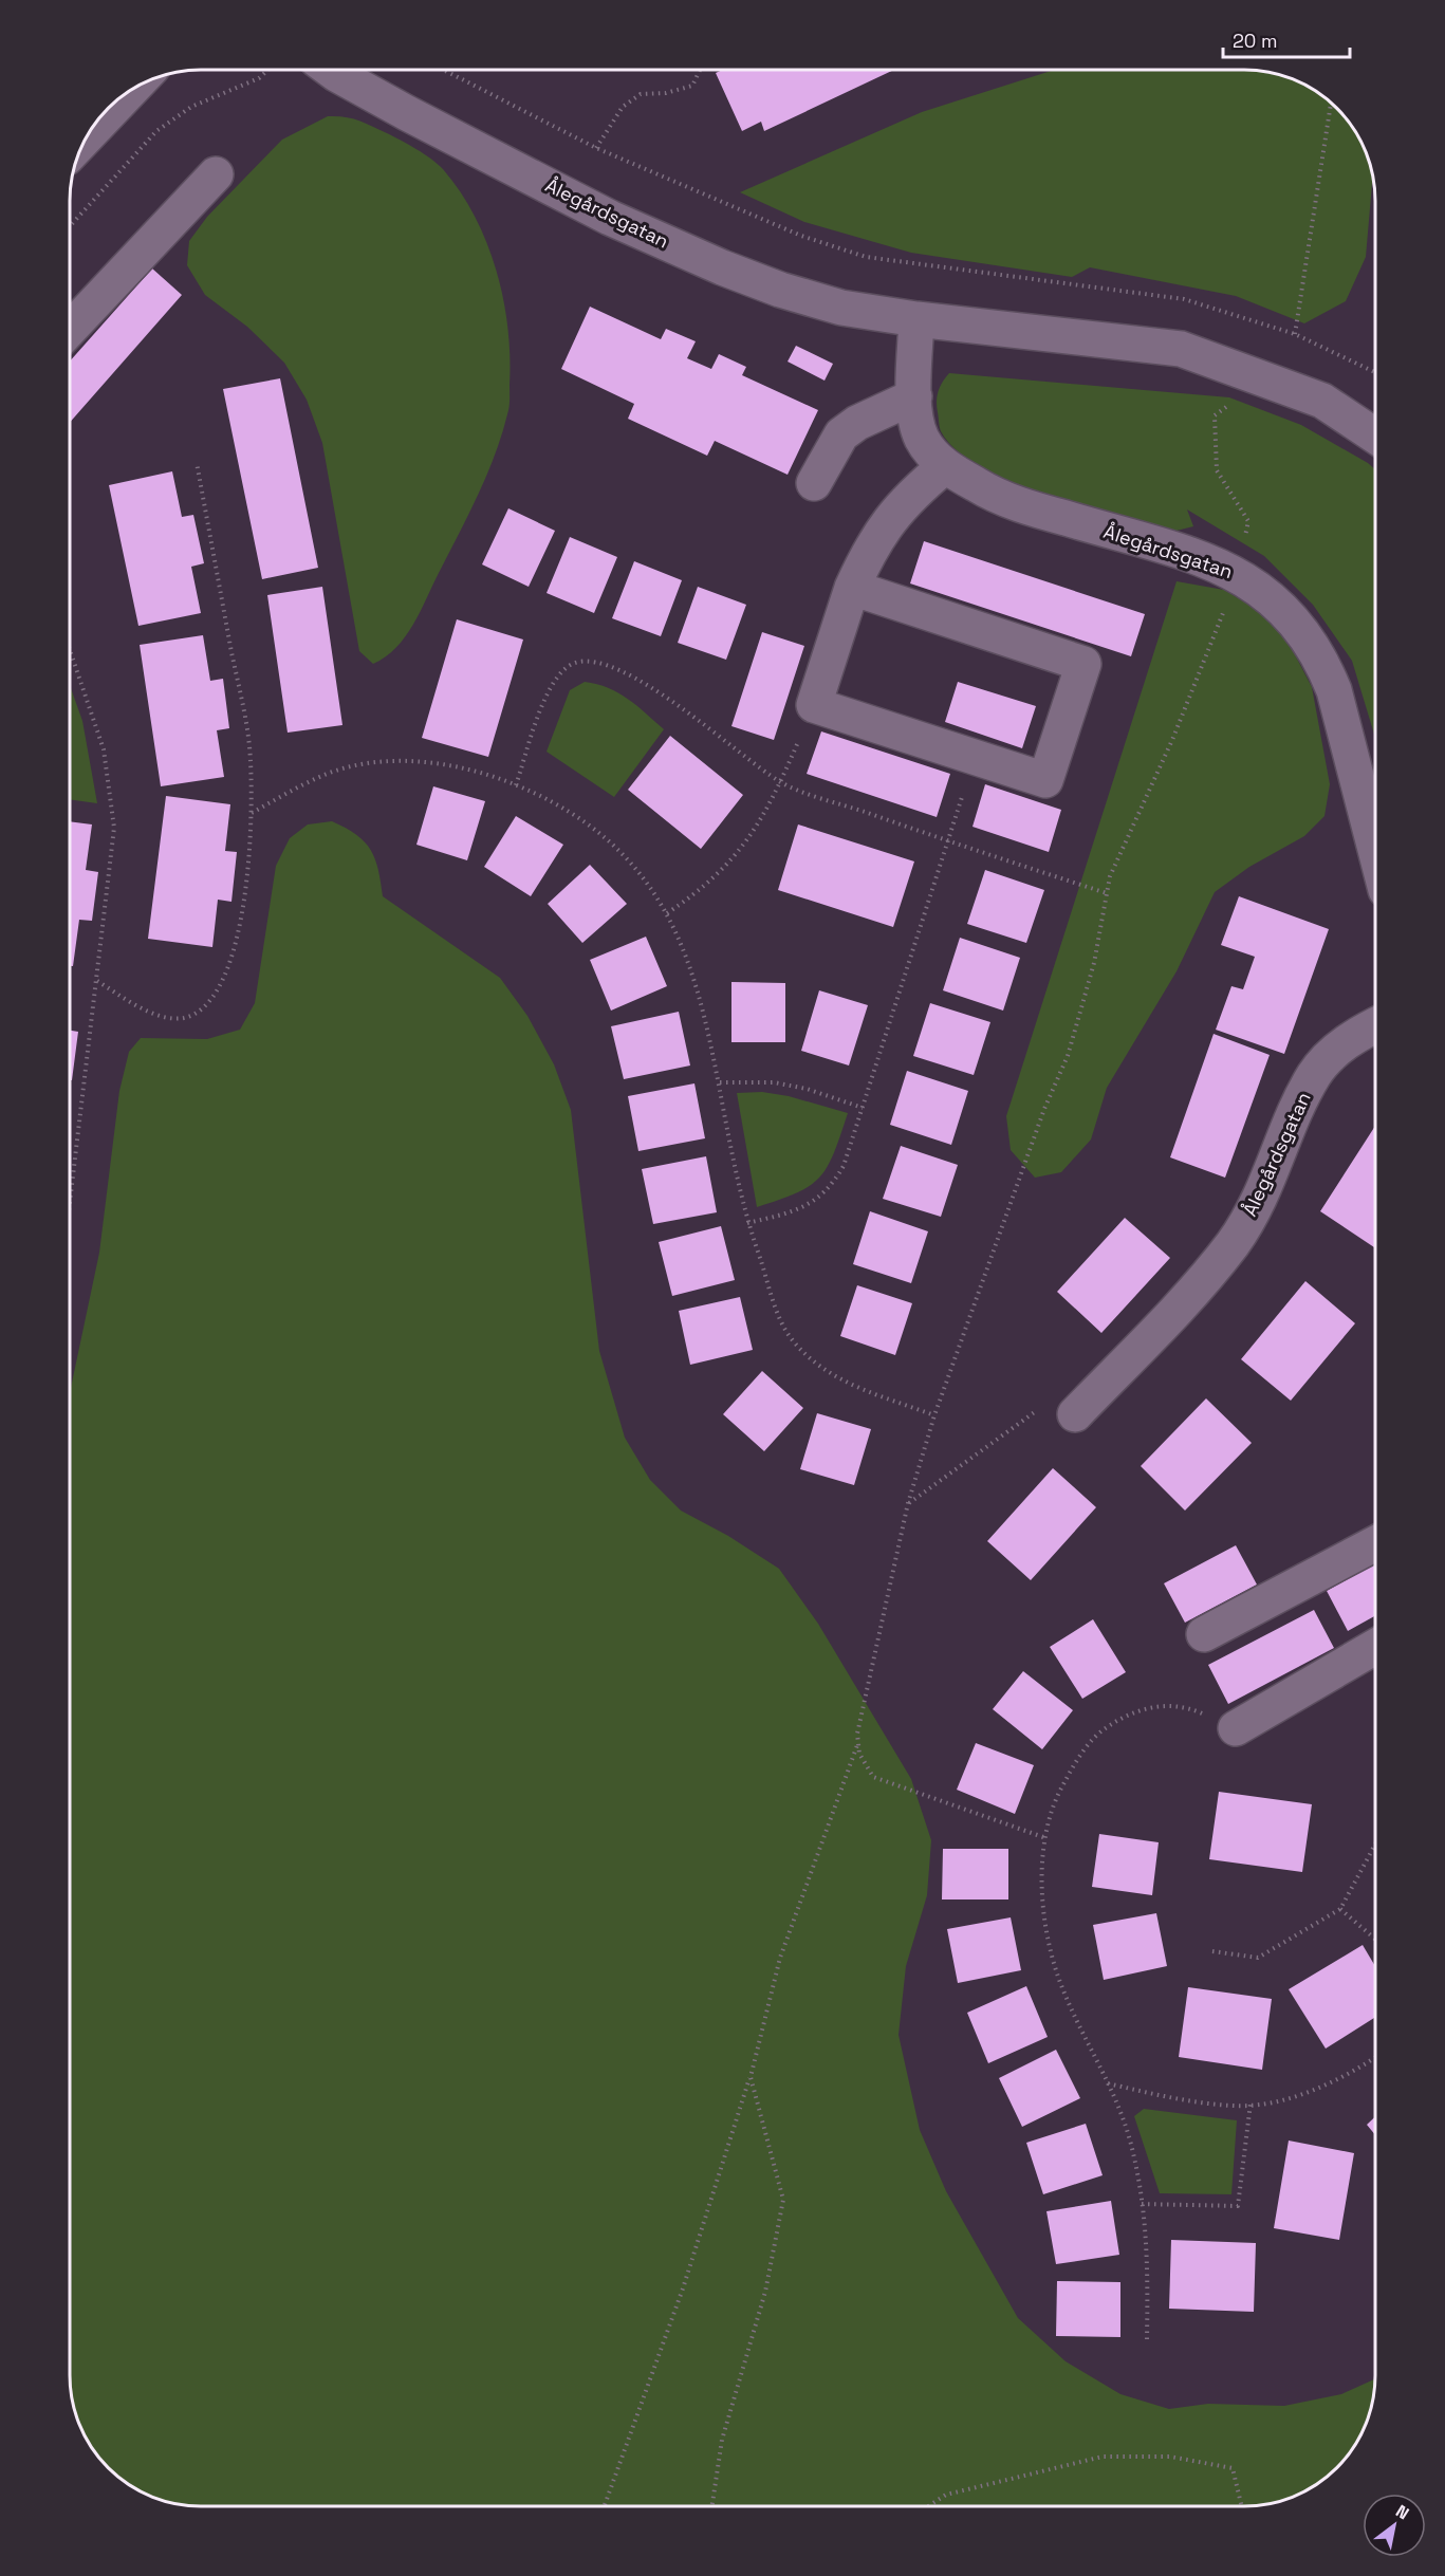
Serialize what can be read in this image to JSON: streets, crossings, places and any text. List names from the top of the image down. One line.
{"streets":{"street":["Ålegårdsgatan"]},"scale_bar":"20 m","north":"top right"}
